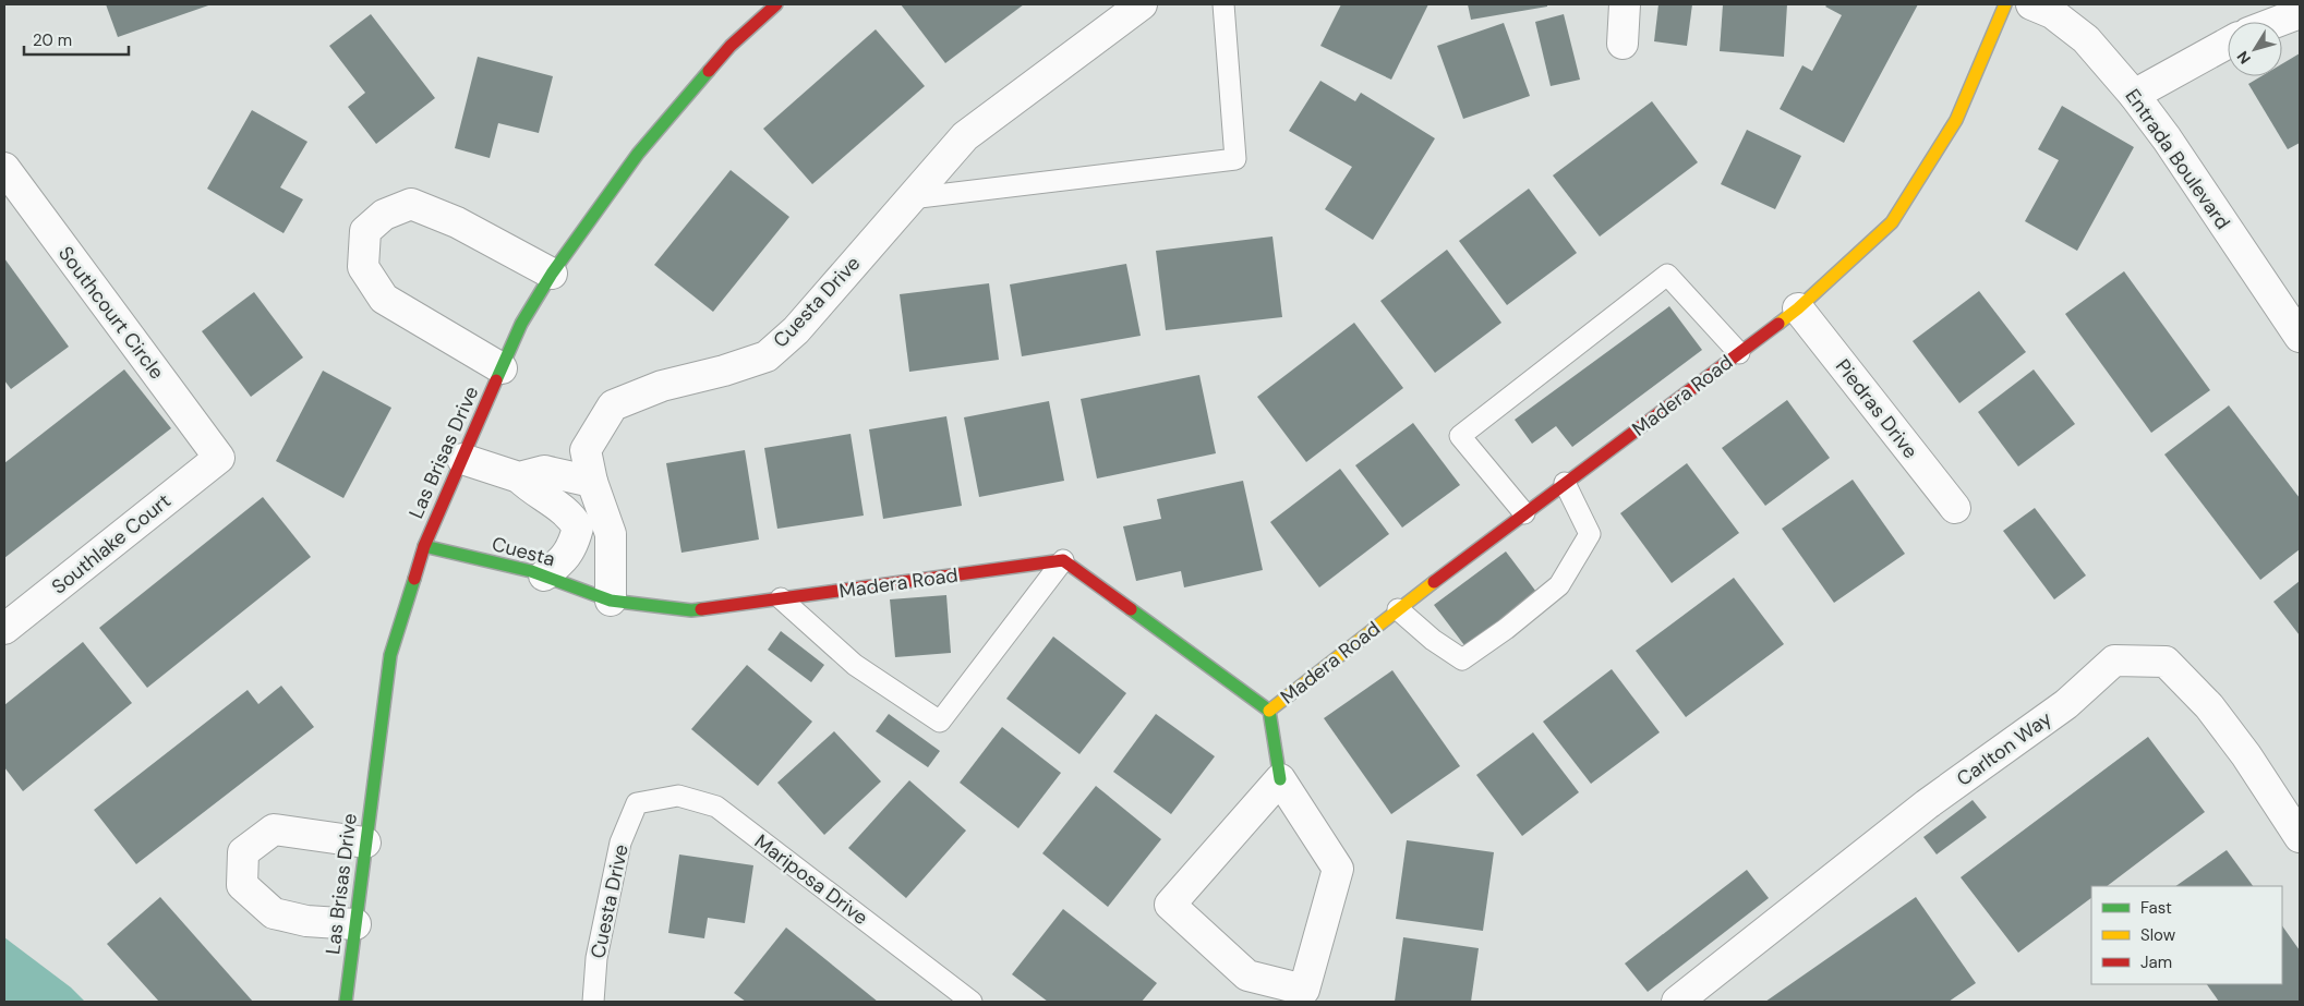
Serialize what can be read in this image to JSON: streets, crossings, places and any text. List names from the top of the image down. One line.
{"streets":{"street":["Entrada Boulevard","Cuesta Drive","Southcourt Circle","Madera Road","Piedras Drive","Las Brisas Drive","Southlake Court","Cuesta","Carlton Way"],"lane":["Mariposa Drive"]},"crossings":[["Cuesta Drive","Madera Road"],["Cuesta Drive","Cuesta"],["Cuesta Drive","Mariposa Drive"],["Southcourt Circle","Southlake Court"],["Madera Road","Piedras Drive"],["Madera Road","Cuesta"],["Las Brisas Drive","Cuesta"]],"legend":["Fast","Slow","Jam"],"scale_bar":"20 m","north":"bottom left"}
